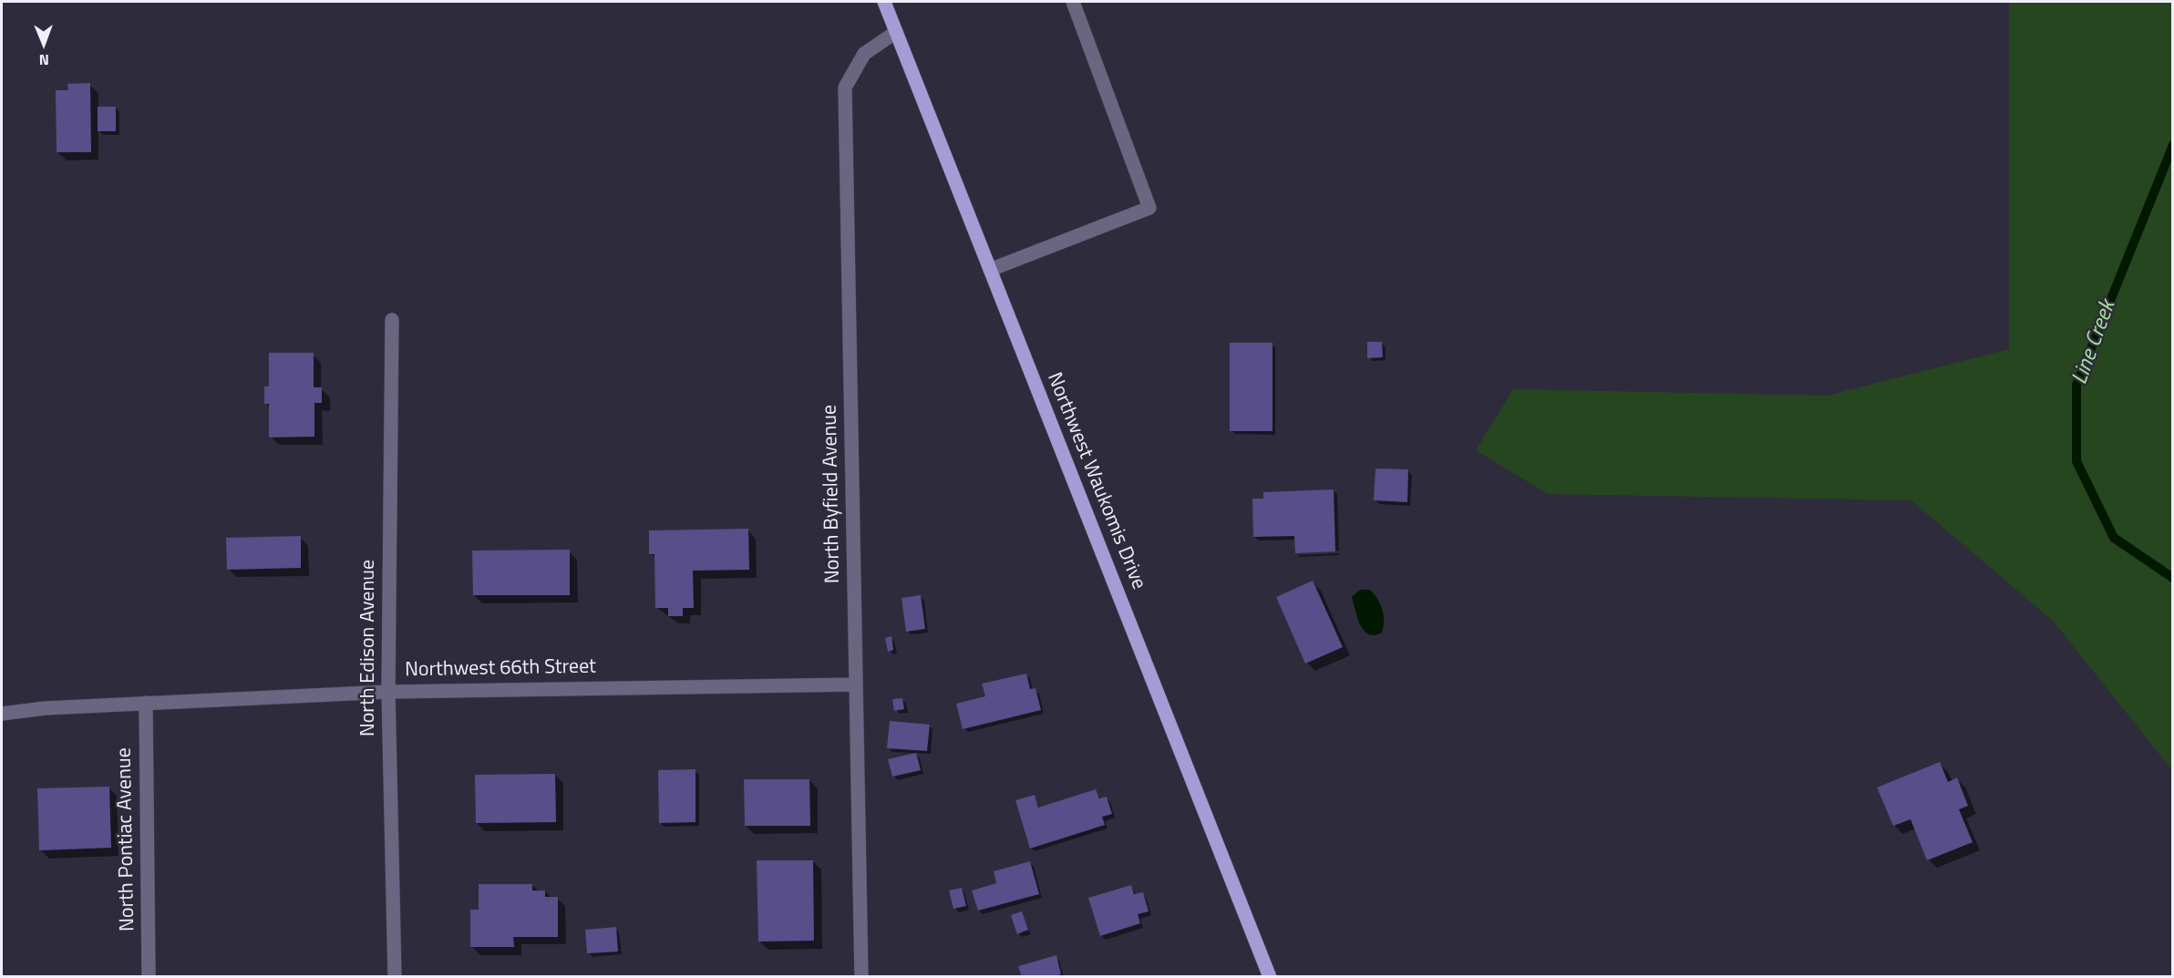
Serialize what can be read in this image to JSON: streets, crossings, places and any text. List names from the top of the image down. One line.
{"streets":{"main road":["Northwest Waukomis Drive"],"street":["North Byfield Avenue","North Edison Avenue","Northwest 66th Street","North Pontiac Avenue"]},"crossings":[["Northwest Waukomis Drive","North Byfield Avenue"],["North Byfield Avenue","Northwest 66th Street"],["North Edison Avenue","Northwest 66th Street"],["Northwest 66th Street","North Pontiac Avenue"]],"water":["Line Creek"],"north":"bottom"}
